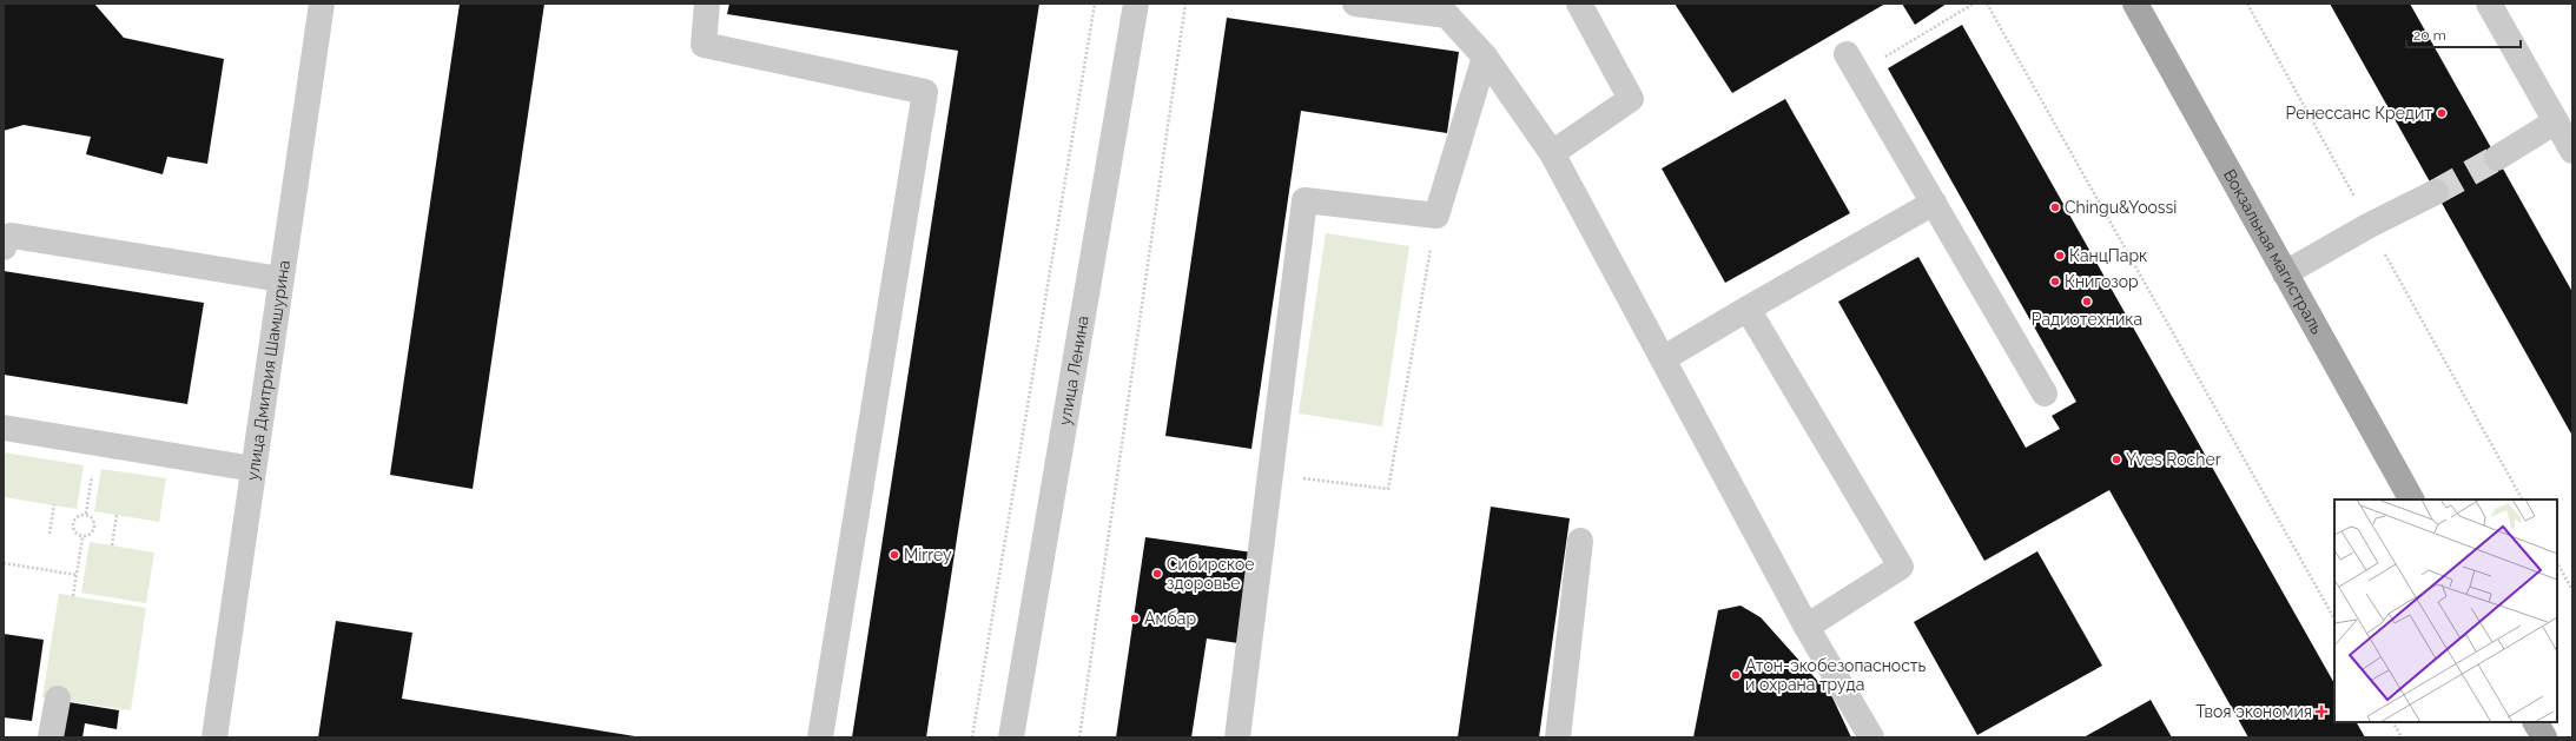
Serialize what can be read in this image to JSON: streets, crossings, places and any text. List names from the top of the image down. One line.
{"streets":{"main road":["Вокзальная магистраль"],"street":["улица Ленина","улица Дмитрия Шамшурина"]},"places":{"other":["Ренессанс Кредит","Chingu&Yoossi","КанцПарк","Книгозор","Радиотехника","Yves Rocher","Mirrey","Сибирское здоровье","Амбар","Атон-экобезопасность и охрана труда"],"health":["Твоя экономия"]},"scale_bar":"20 m"}
